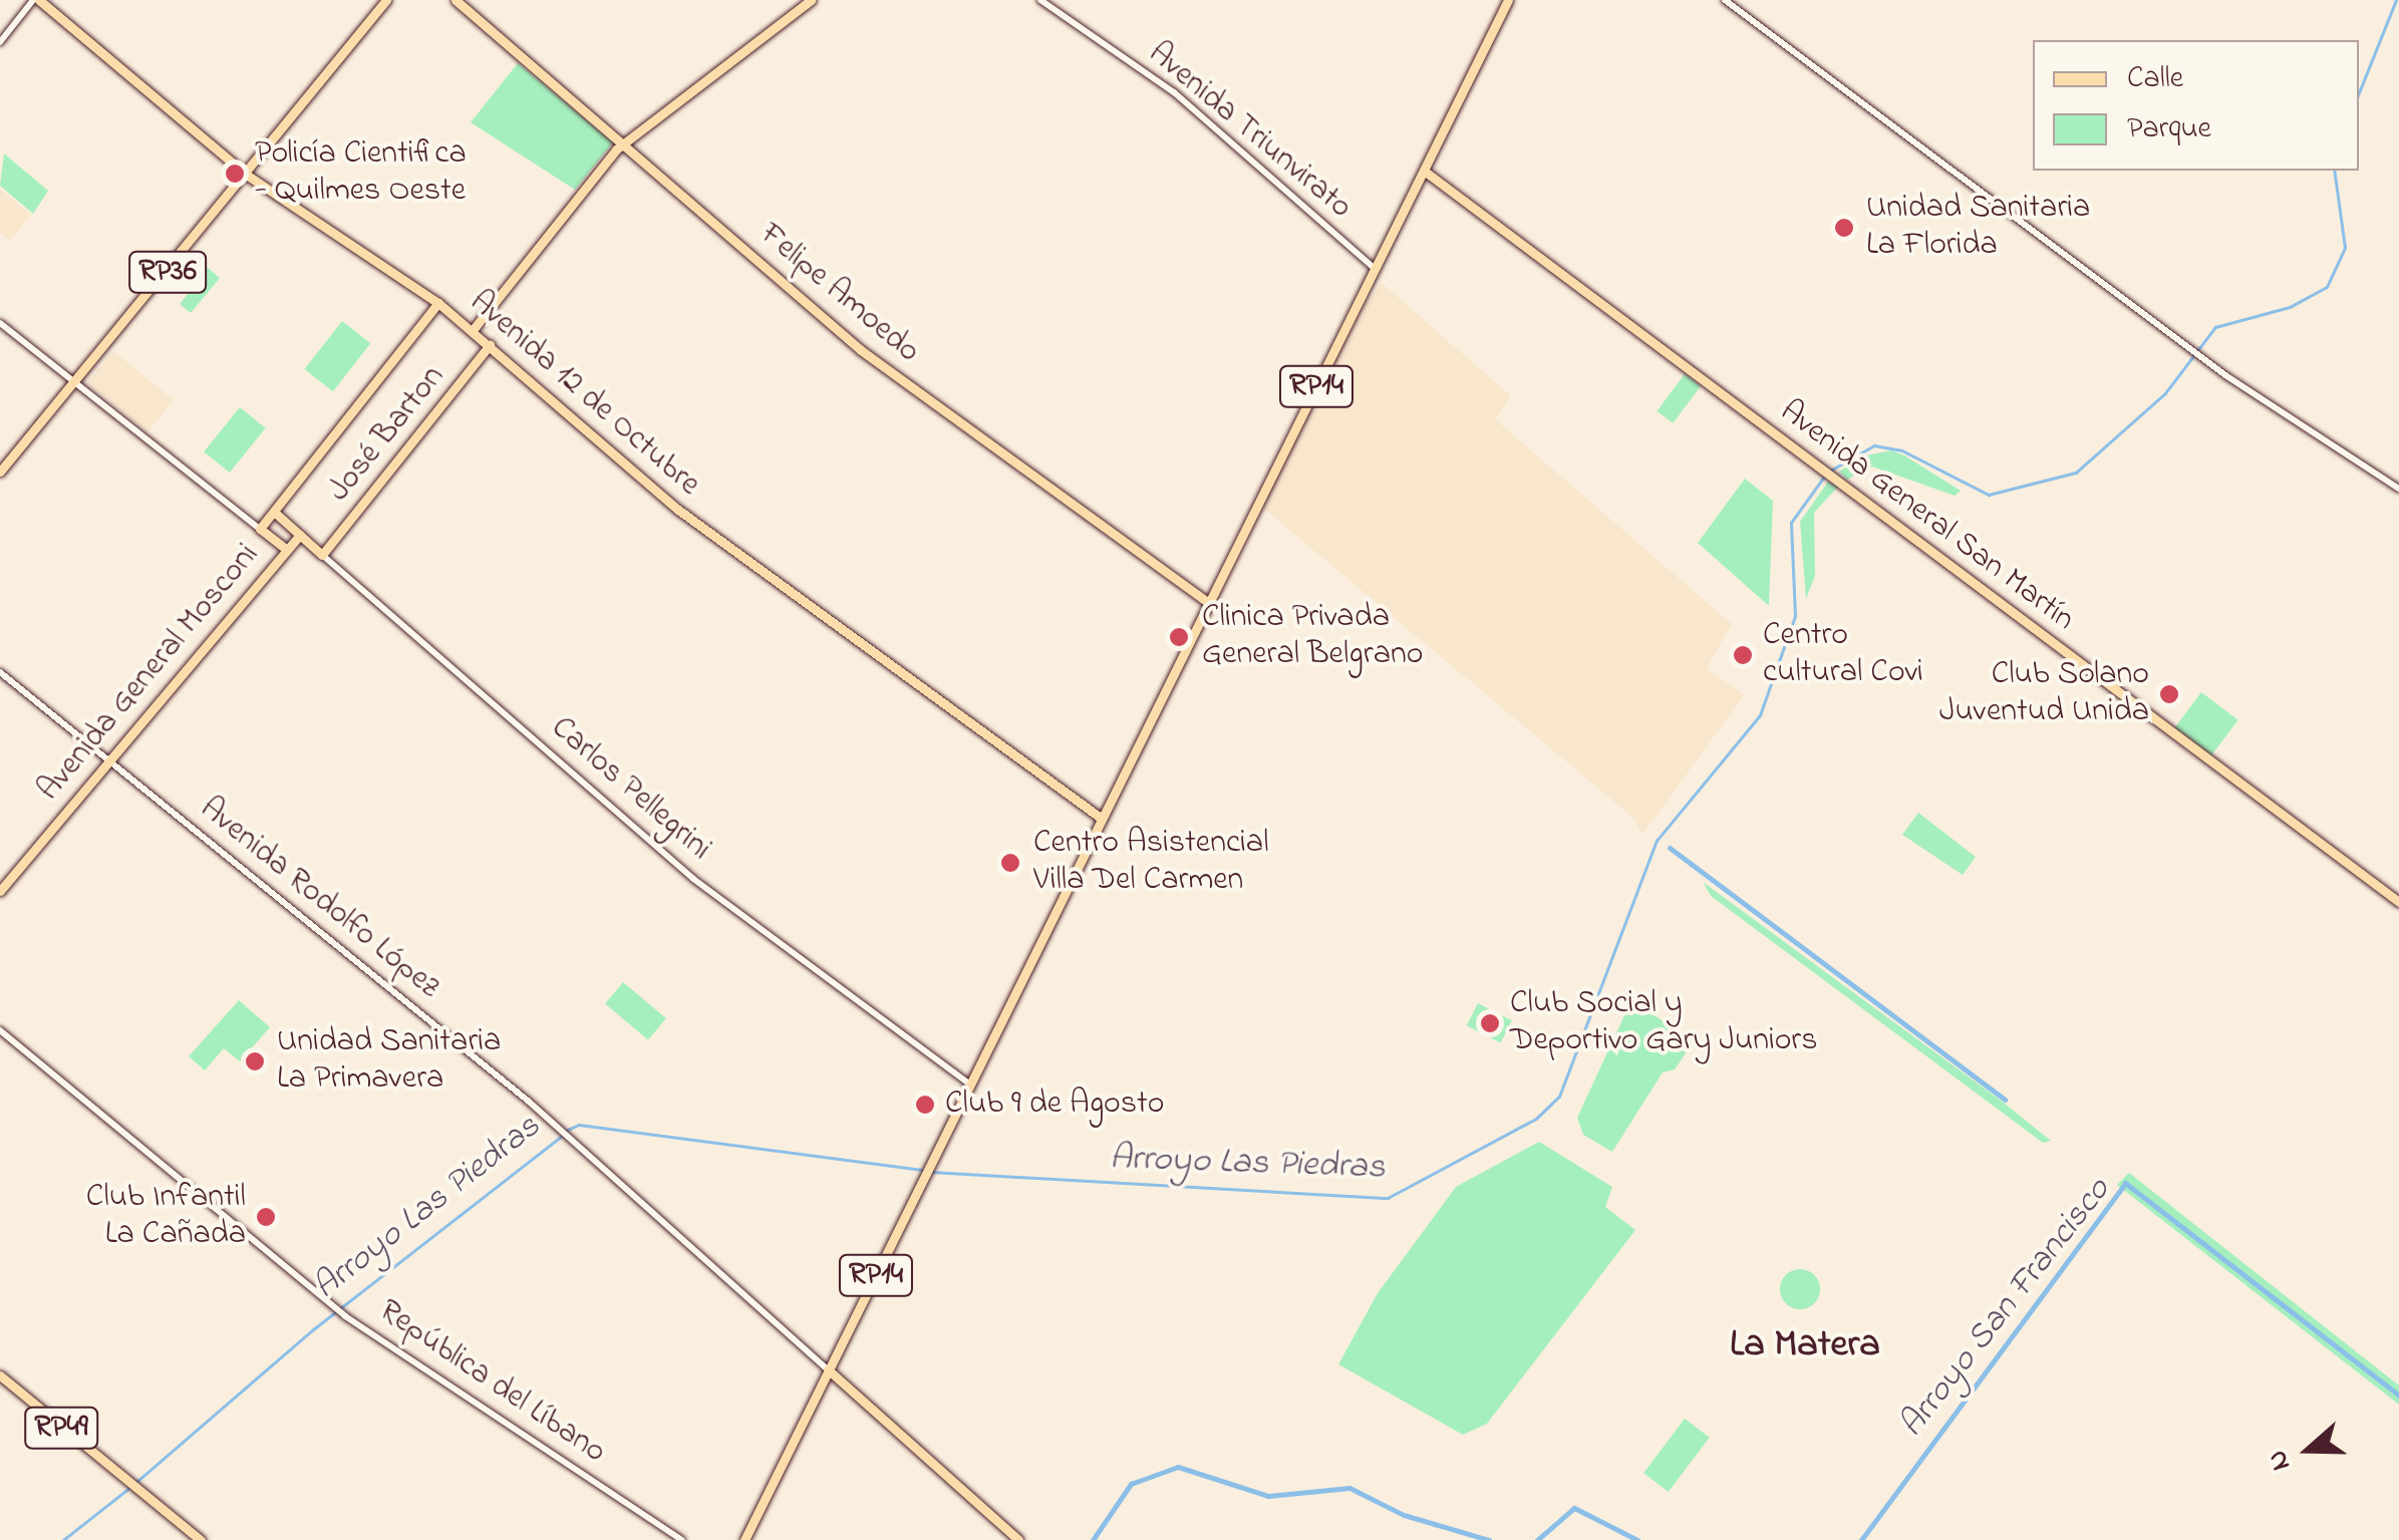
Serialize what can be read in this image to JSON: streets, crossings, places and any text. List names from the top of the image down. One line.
{"streets":{"main road":["RP36","Felipe Amoedo","RP14","Avenida 12 de Octubre","José Barton","Avenida General San Martín","Avenida General Mosconi","Carlos Pellegrini","RP49"],"street":["Avenida Triunvirato","Avenida Rodolfo López","República del Líbano"]},"crossings":[["Avenida Triunvirato","RP14"],["RP36","Avenida 12 de Octubre"],["Felipe Amoedo","RP14"],["RP14","Avenida 12 de Octubre"],["RP14","Avenida General San Martín"],["RP14","Carlos Pellegrini"],["RP14","Avenida Rodolfo López"],["Avenida 12 de Octubre","José Barton"],["Avenida 12 de Octubre","Avenida General Mosconi"],["José Barton","Carlos Pellegrini"],["Avenida General Mosconi","Carlos Pellegrini"],["Avenida General Mosconi","Avenida Rodolfo López"]],"districts":["La Matera"],"water":["Arroyo Las Piedras","Arroyo San Francisco"],"places":["Policía Cientifica - Quilmes Oeste","Unidad Sanitaria La Florida","Clinica Privada General Belgrano","Centro cultural Covi","Club Solano Juventud Unida","Centro Asistencial Villa Del Carmen","Club Social y Deportivo Gary Juniors","Unidad Sanitaria La Primavera","Club 9 de Agosto","Club Infantil La Cañada"],"legend":["Calle","Parque"],"north":"left"}
